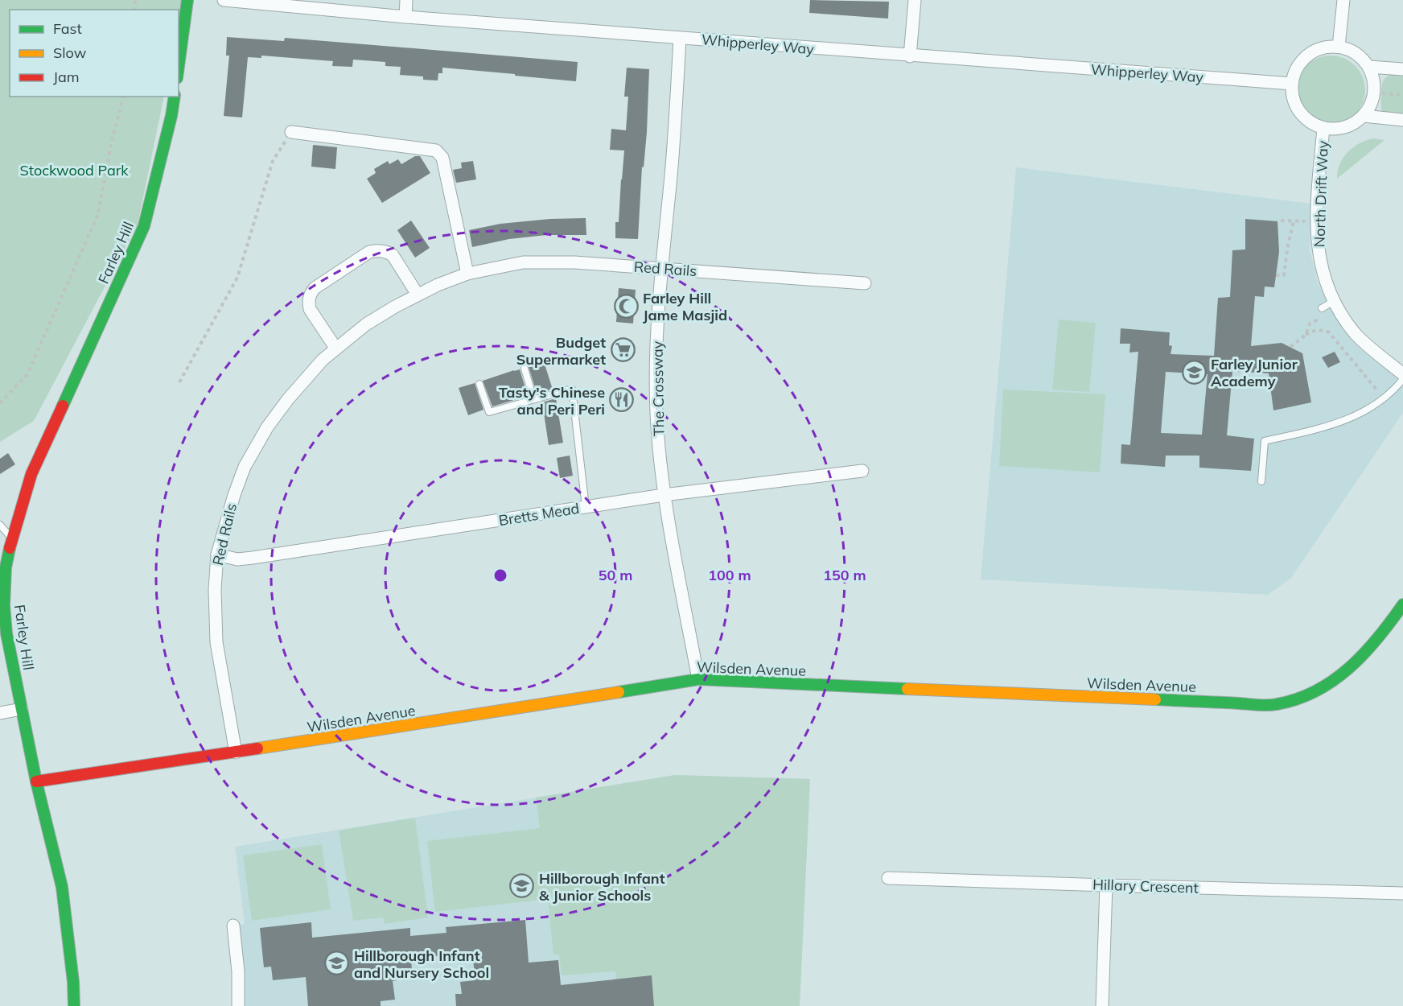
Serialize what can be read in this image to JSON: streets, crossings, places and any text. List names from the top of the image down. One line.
{"streets":{"street":["Whipperley Way","North Drift Way","Farley Hill","Red Rails","The Crossway","Bretts Mead","Wilsden Avenue","Hillary Crescent"]},"crossings":[["Whipperley Way","North Drift Way"],["Whipperley Way","The Crossway"],["Farley Hill","Wilsden Avenue"],["Red Rails","The Crossway"],["Red Rails","Bretts Mead"],["Red Rails","Wilsden Avenue"],["The Crossway","Bretts Mead"],["The Crossway","Wilsden Avenue"]],"parks":["Stockwood Park"],"places":{"mosque":["Farley Hill Jame Masjid"],"supermarket":["Budget Supermarket"],"school or university":["Farley Junior Academy","Hillborough Infant & Junior Schools","Hillborough Infant and Nursery School"],"restaurant":["Tasty's Chinese and Peri Peri"]},"legend":["Fast","Slow","Jam"],"rings":["50 m","100 m","150 m"]}
